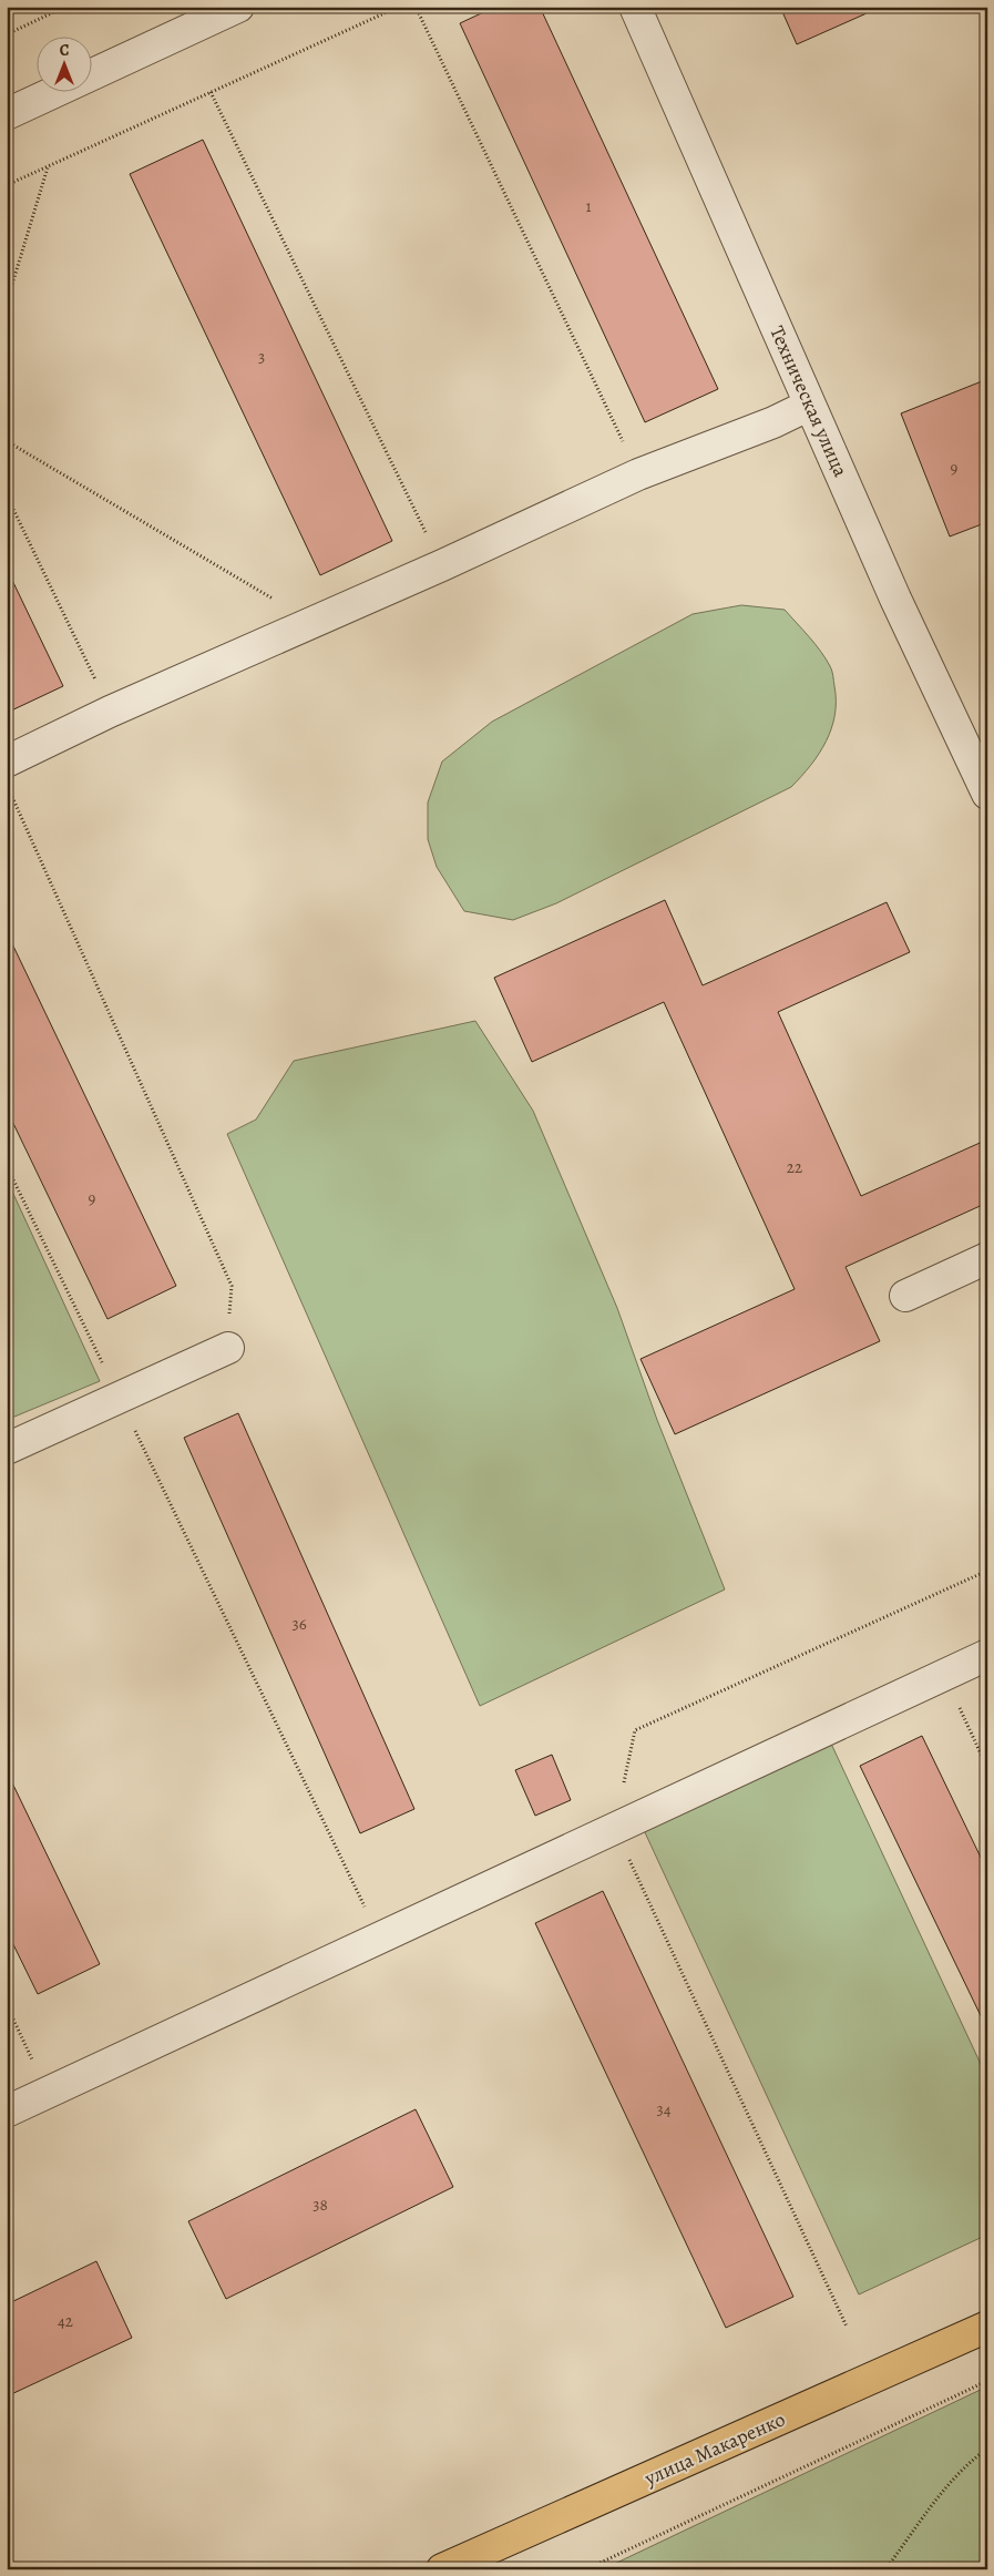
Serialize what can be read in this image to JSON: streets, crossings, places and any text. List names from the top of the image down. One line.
{"streets":{"main road":["улица Макаренко"],"street":["Техническая улица"]},"house_numbers":["1","3","9","22","9","36","34","38","42"],"north":"top"}
